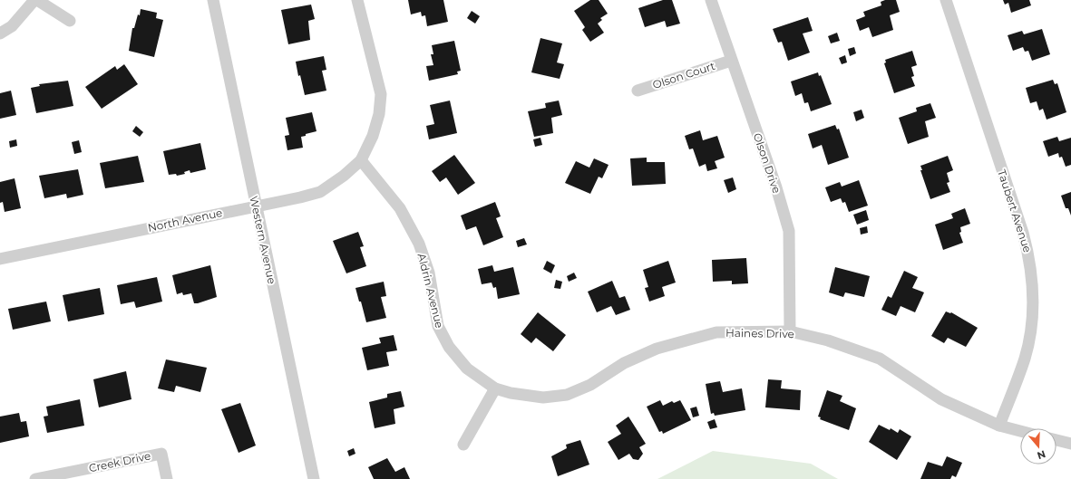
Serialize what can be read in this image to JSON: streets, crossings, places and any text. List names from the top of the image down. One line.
{"streets":{"street":["Olson Court","Olson Drive","Taubert Avenue","North Avenue","Western Avenue","Aldrin Avenue","Haines Drive","Creek Drive"]},"crossings":[["Olson Court","Olson Drive"],["Olson Drive","Haines Drive"],["Taubert Avenue","Haines Drive"],["North Avenue","Western Avenue"],["North Avenue","Aldrin Avenue"],["Aldrin Avenue","Haines Drive"]],"north":"bottom"}
